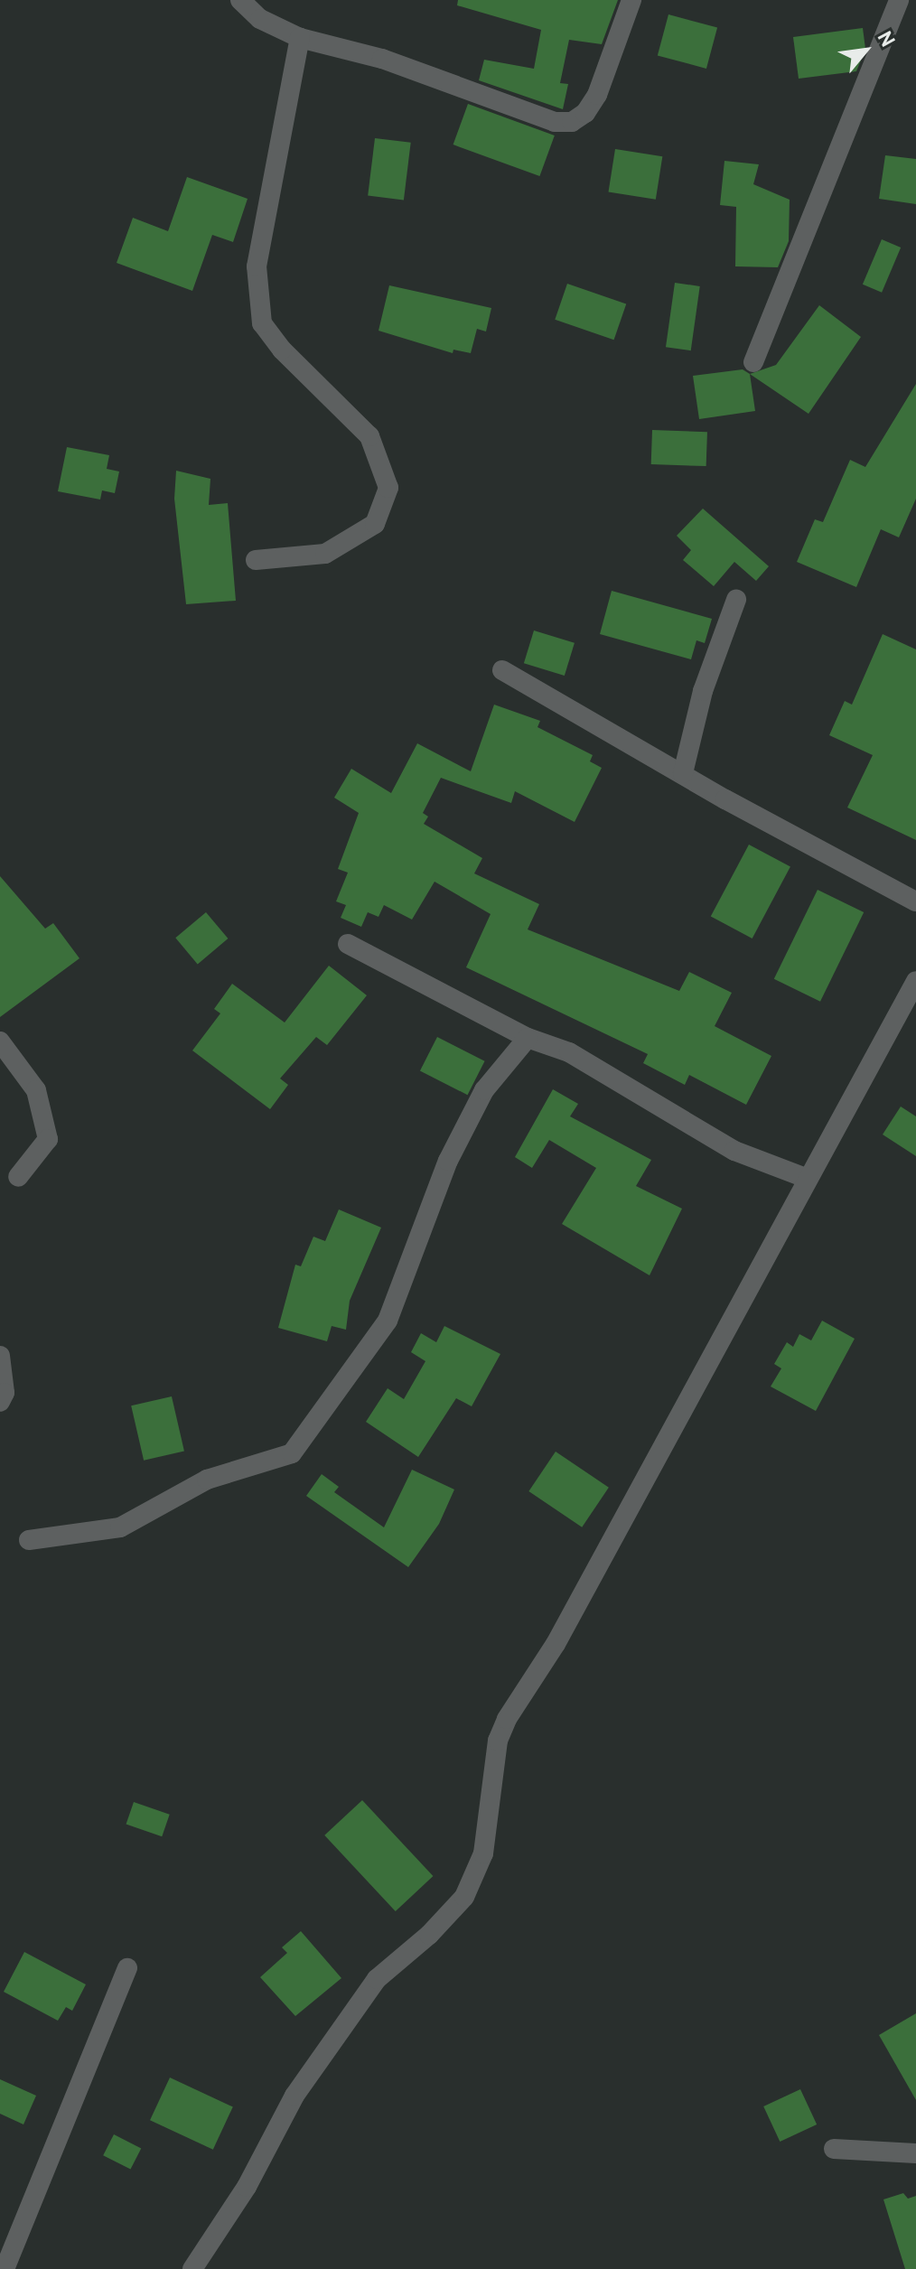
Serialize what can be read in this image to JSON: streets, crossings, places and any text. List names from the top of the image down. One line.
{"north":"top right"}
